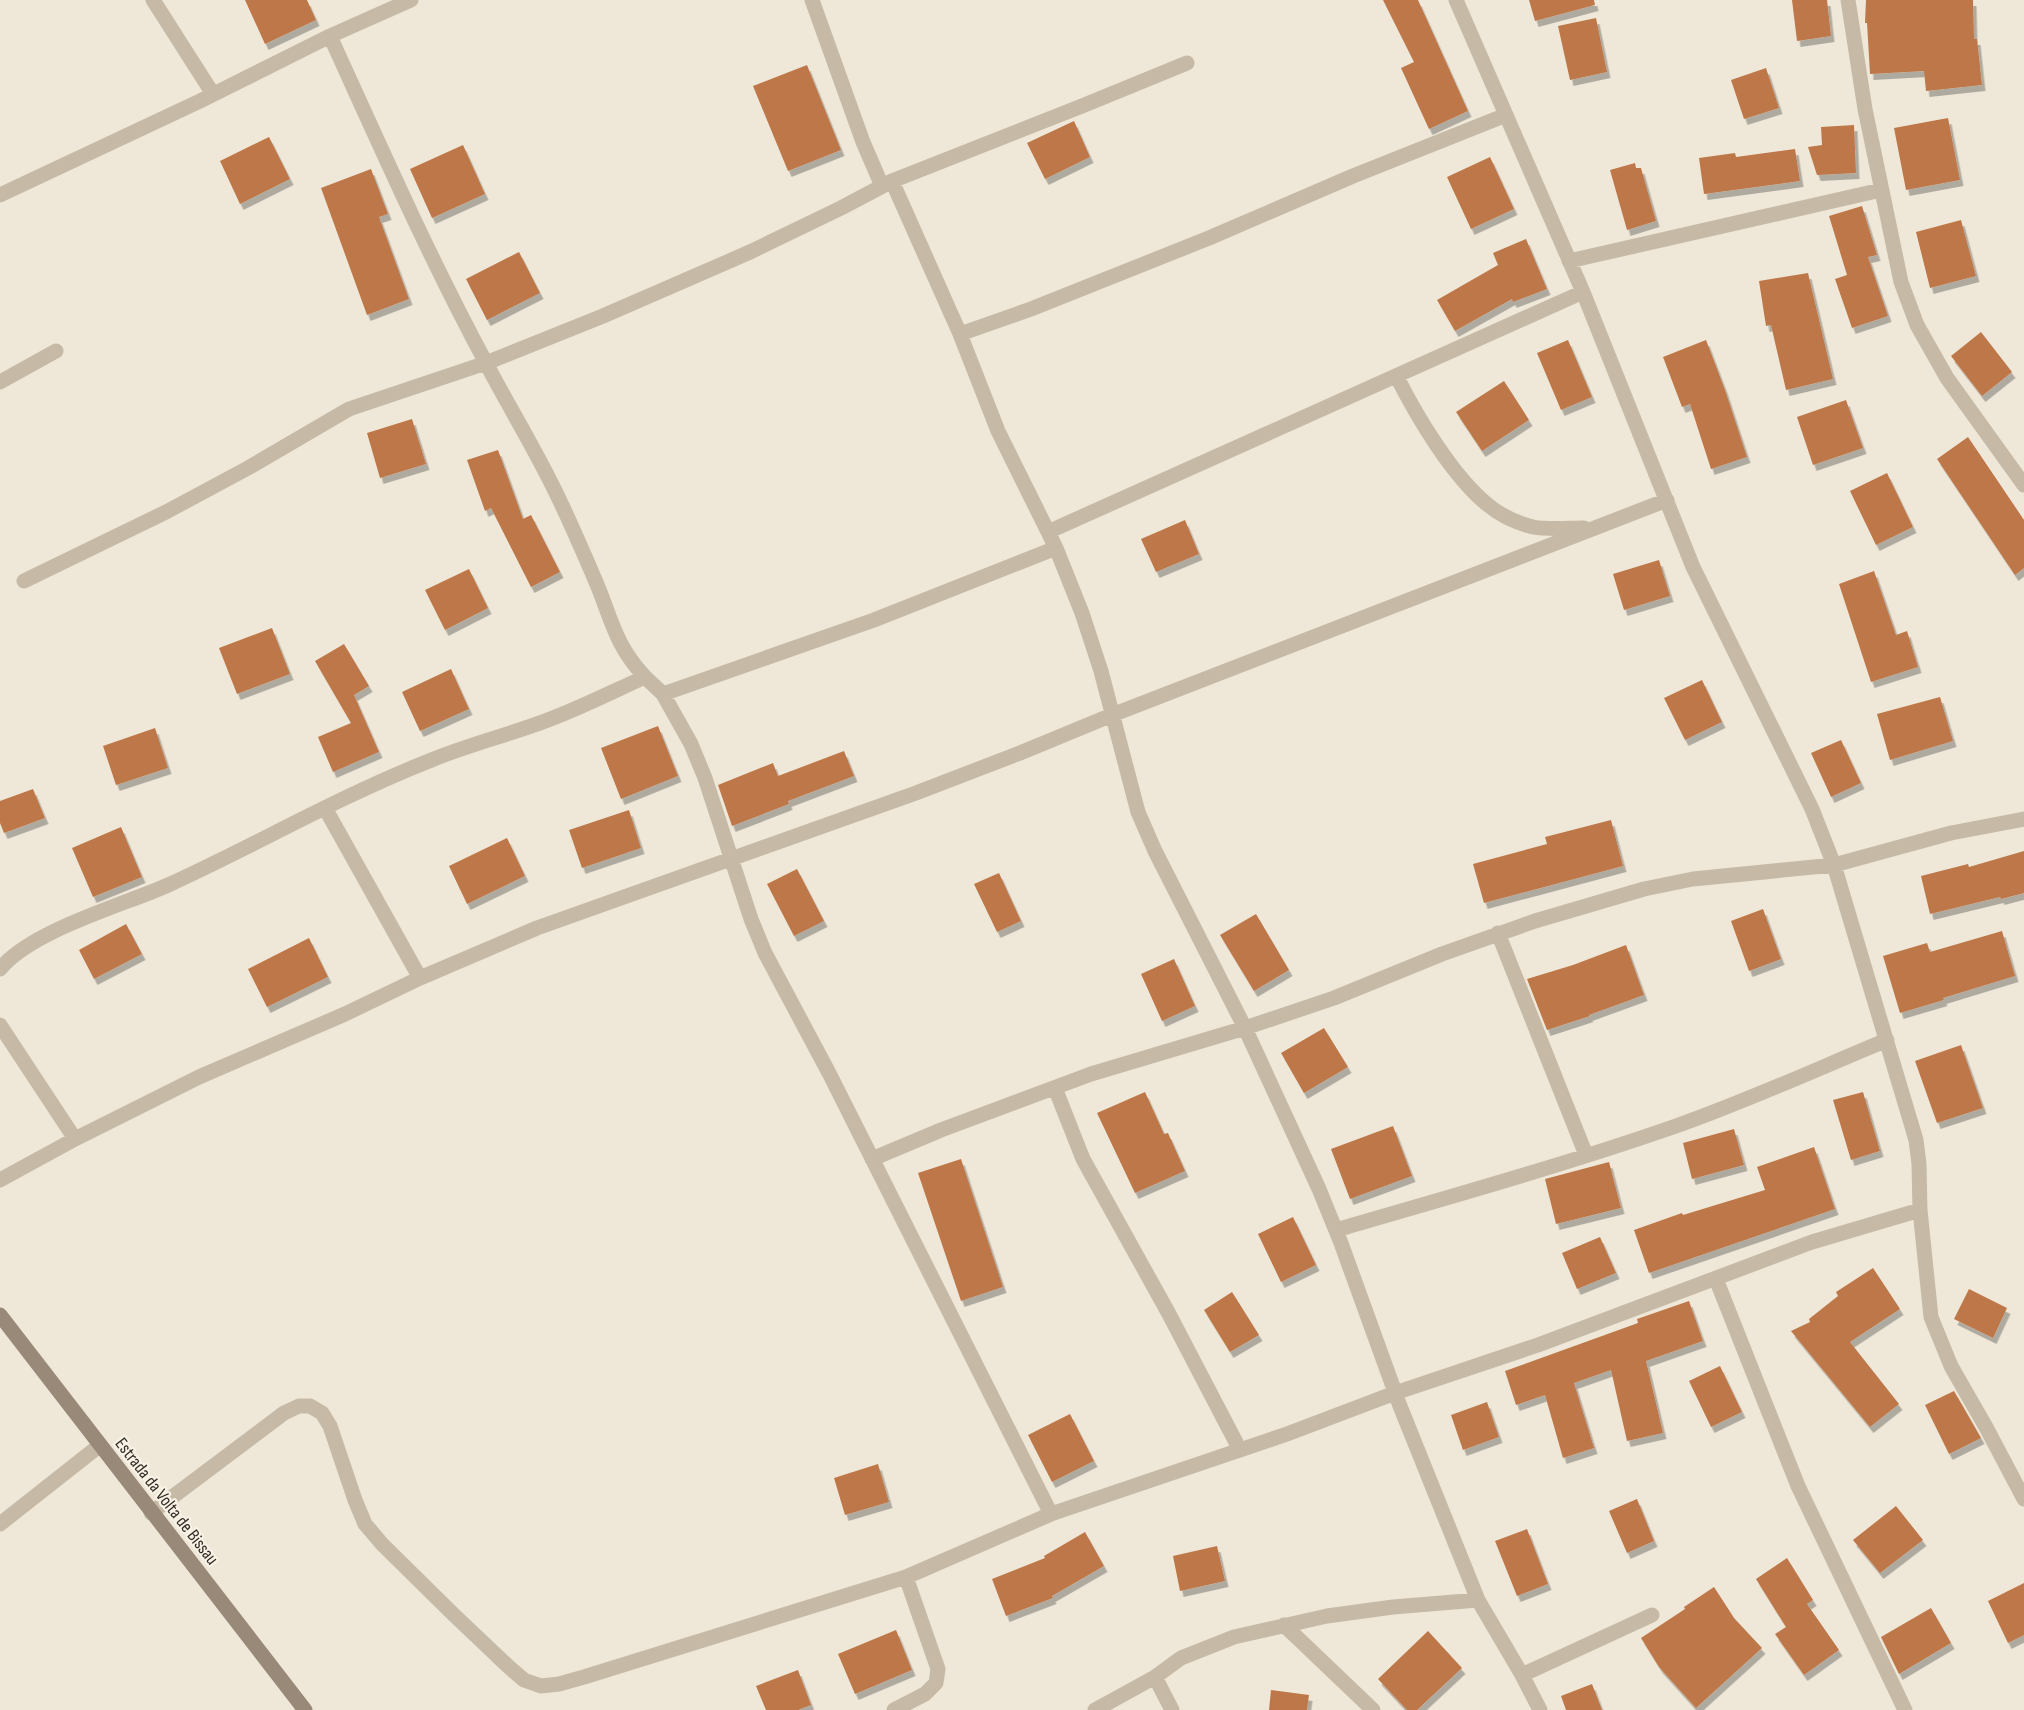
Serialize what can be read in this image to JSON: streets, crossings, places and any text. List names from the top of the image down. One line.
{"streets":{"main road":["Estrada da Volta de Bissau"]}}
